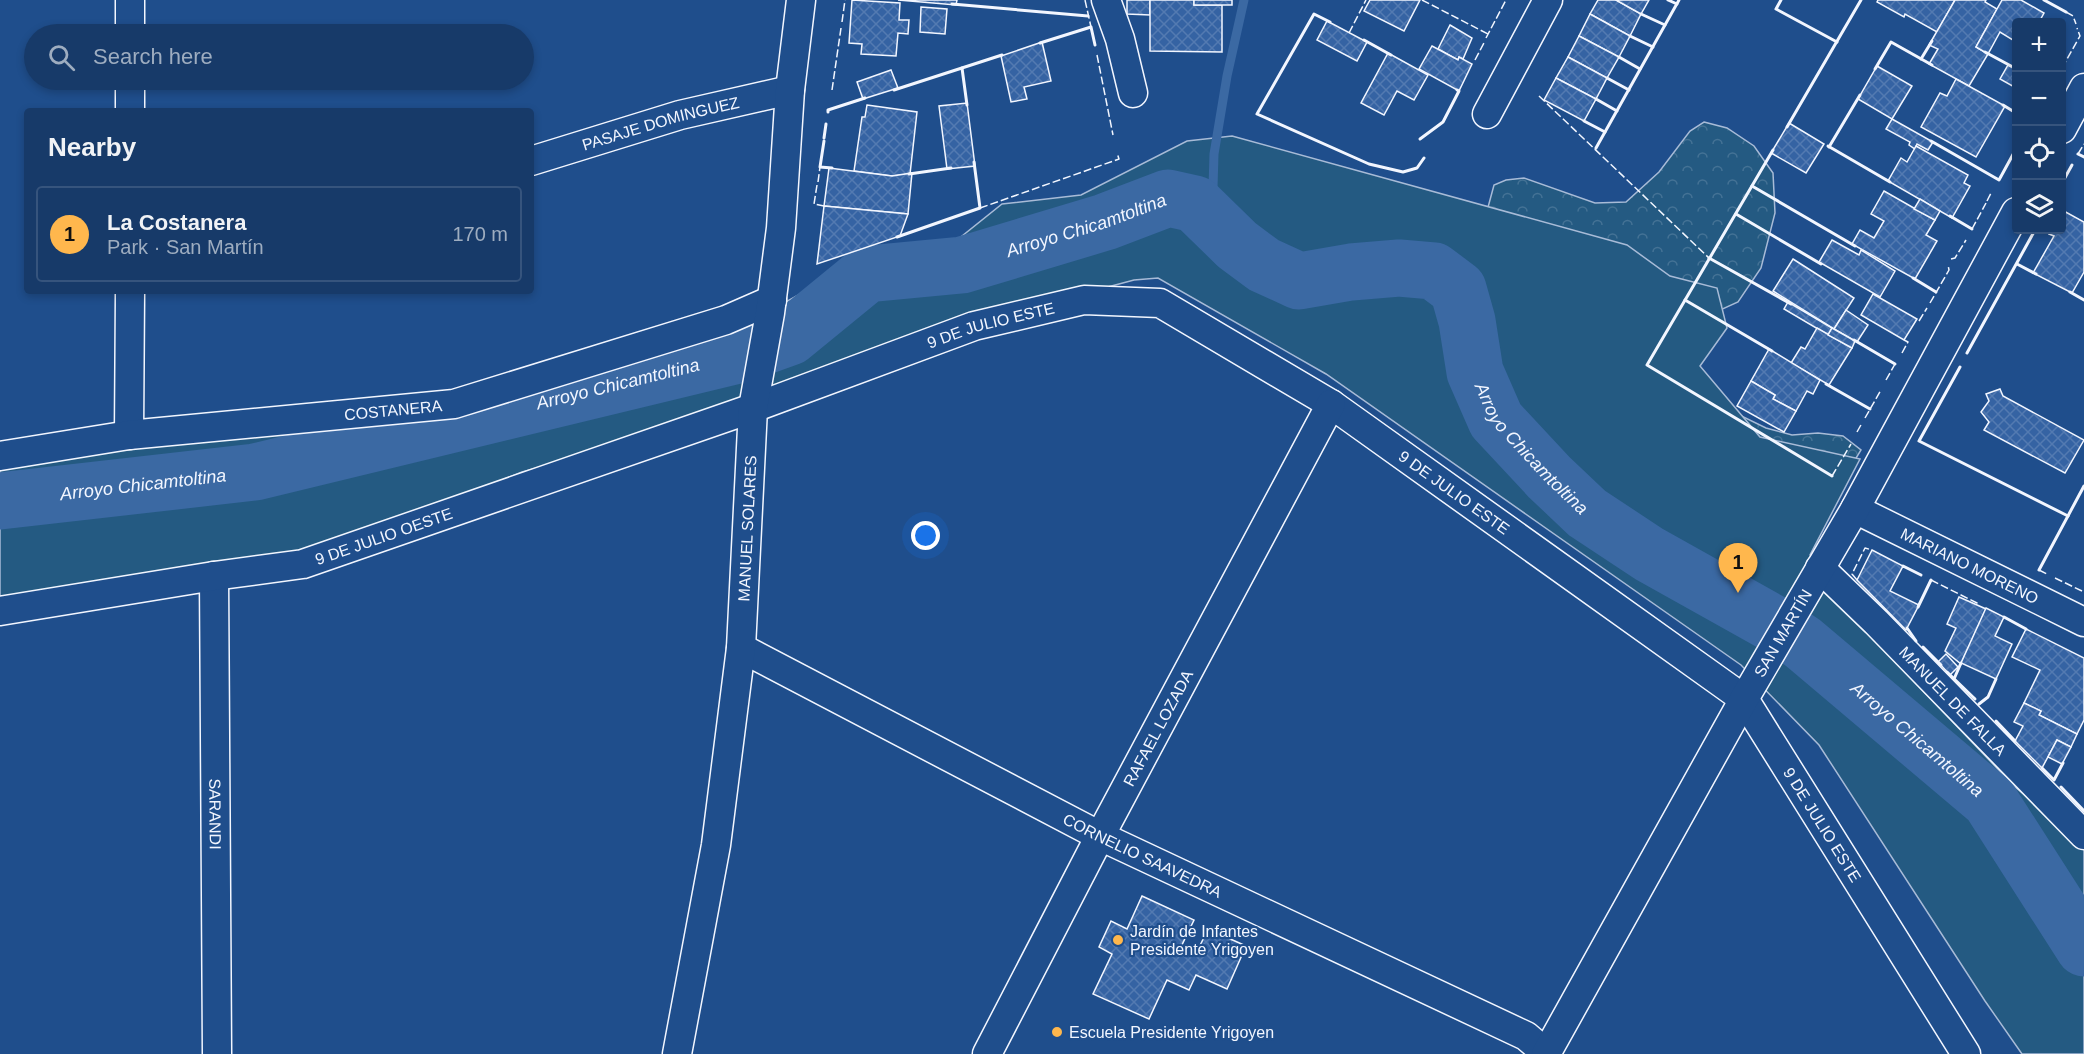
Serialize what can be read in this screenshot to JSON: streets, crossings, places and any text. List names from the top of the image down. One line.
{"streets":{"street":["PASAJE DOMINGUEZ","9 DE JULIO ESTE","COSTANERA","MANUEL SOLARES","9 DE JULIO OESTE","MARIANO MORENO","SAN MARTÍN","MANUEL DE FALLA","RAFAEL LOZADA","SARANDI","CORNELIO SAAVEDRA"]},"crossings":[["PASAJE DOMINGUEZ","MANUEL SOLARES"],["9 DE JULIO ESTE","MANUEL SOLARES"],["9 DE JULIO ESTE","9 DE JULIO OESTE"],["9 DE JULIO ESTE","SAN MARTÍN"],["9 DE JULIO ESTE","RAFAEL LOZADA"],["COSTANERA","MANUEL SOLARES"],["MANUEL SOLARES","9 DE JULIO OESTE"],["MANUEL SOLARES","CORNELIO SAAVEDRA"],["9 DE JULIO OESTE","SARANDI"],["MARIANO MORENO","SAN MARTÍN"],["SAN MARTÍN","MANUEL DE FALLA"],["SAN MARTÍN","CORNELIO SAAVEDRA"],["RAFAEL LOZADA","CORNELIO SAAVEDRA"]],"water":["Arroyo Chicamtoltina"],"places":["Jardín de Infantes Presidente Yrigoyen","Escuela Presidente Yrigoyen"],"page":{"map_buttons":["+","−"],"search":"Search here","heading":"Nearby","list":[{"mark":"1","name":"La Costanera","note":"Park · San Martín","value":"170 m"}],"pins":"1"}}
